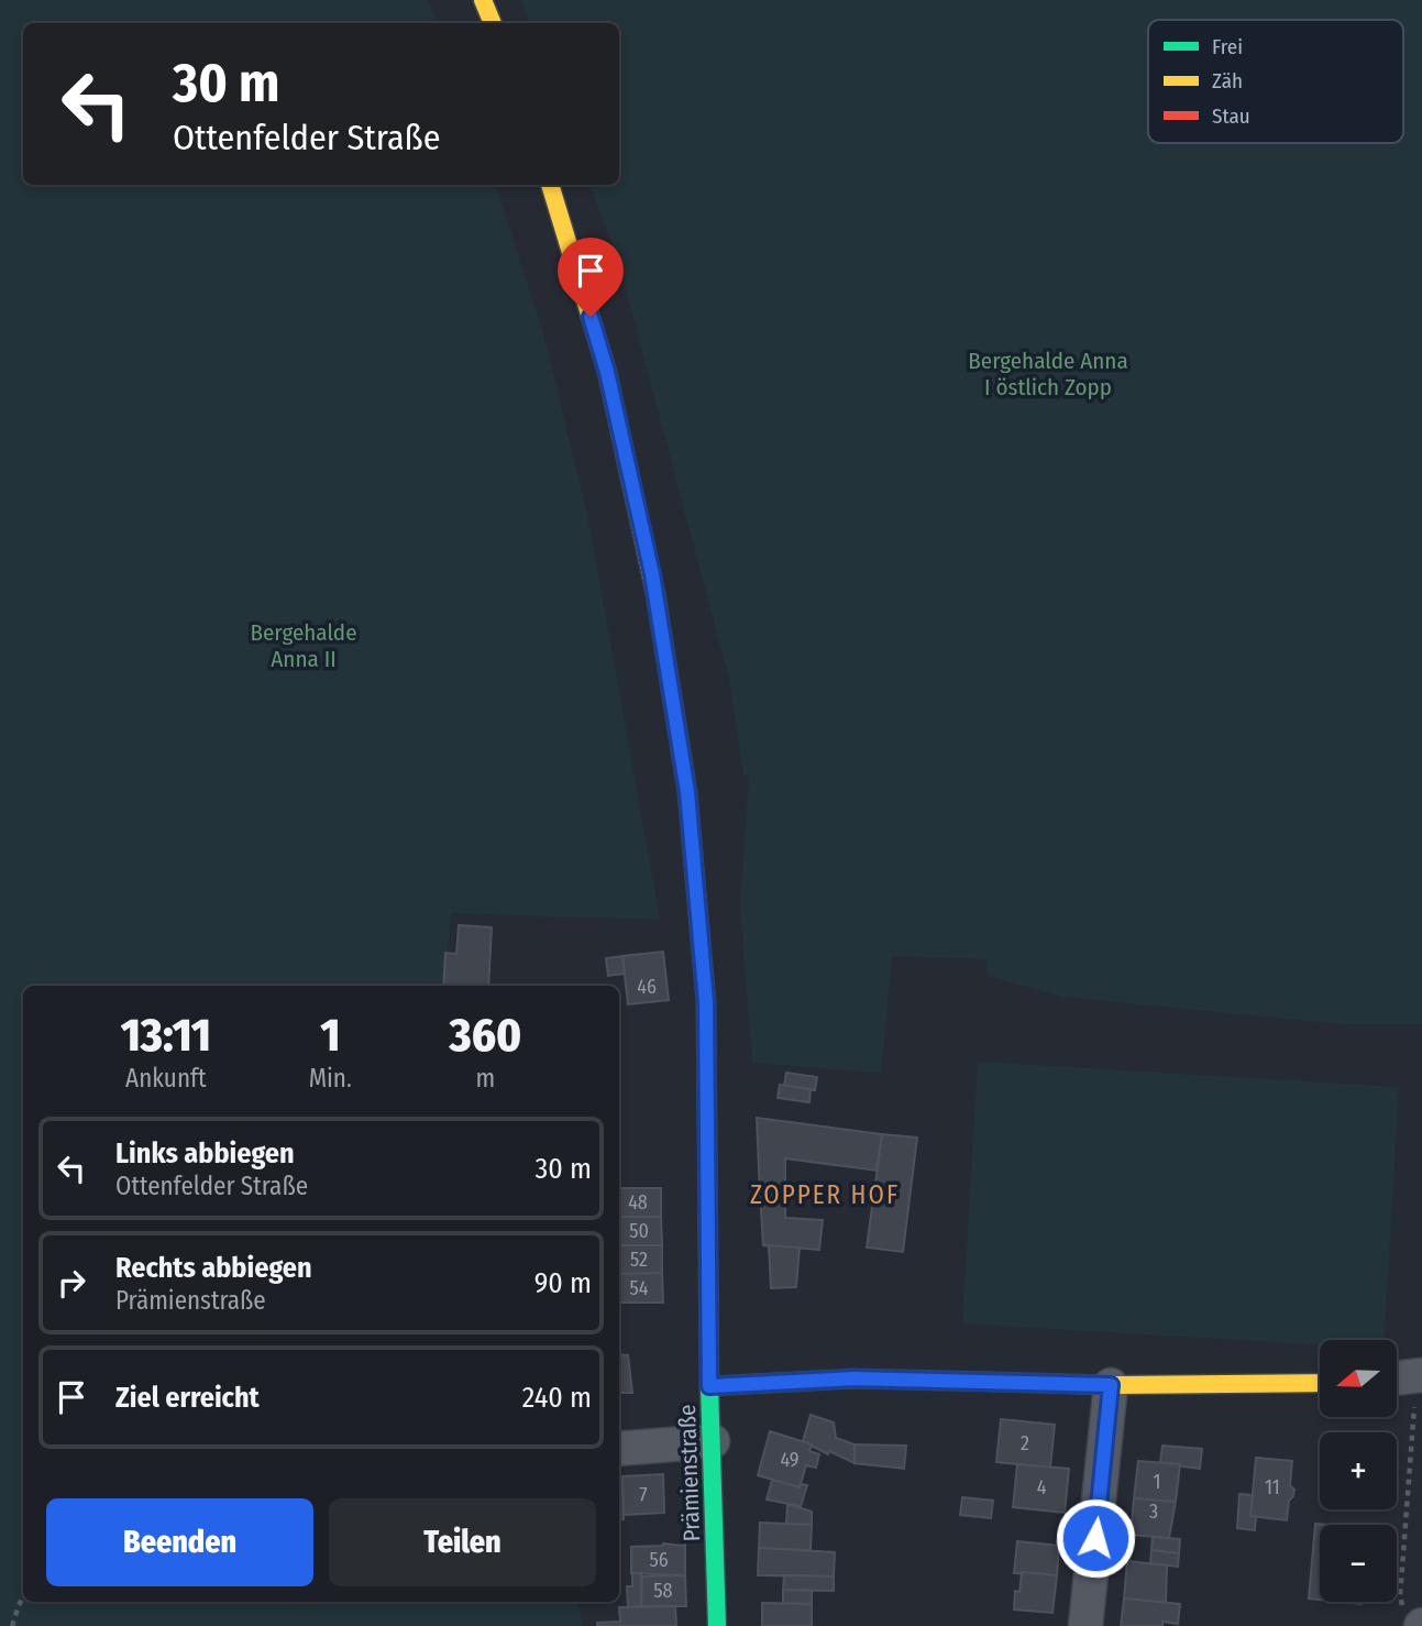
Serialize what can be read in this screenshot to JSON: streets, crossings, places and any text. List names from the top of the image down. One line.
{"streets":{"main road":["Prämienstraße"]},"districts":["ZOPPER HOF"],"parks":["Bergehalde Anna I östlich Zopp","Bergehalde Anna II"],"house_numbers":["46","48","50","52","54","2","49","1","4","11","7","3","56","58"],"legend":["Frei","Zäh","Stau"],"north":"left","page":{"turn":["30 m","Ottenfelder Straße"],"eta":["13:11","Ankunft","1","Min.","360","m"],"list":[{"name":"Links abbiegen","note":"Ottenfelder Straße","value":"30 m"},{"name":"Rechts abbiegen","note":"Prämienstraße","value":"90 m"},{"name":"Ziel erreicht","value":"240 m"}],"map_buttons":["+","−"],"buttons":["Beenden","Teilen"]}}
